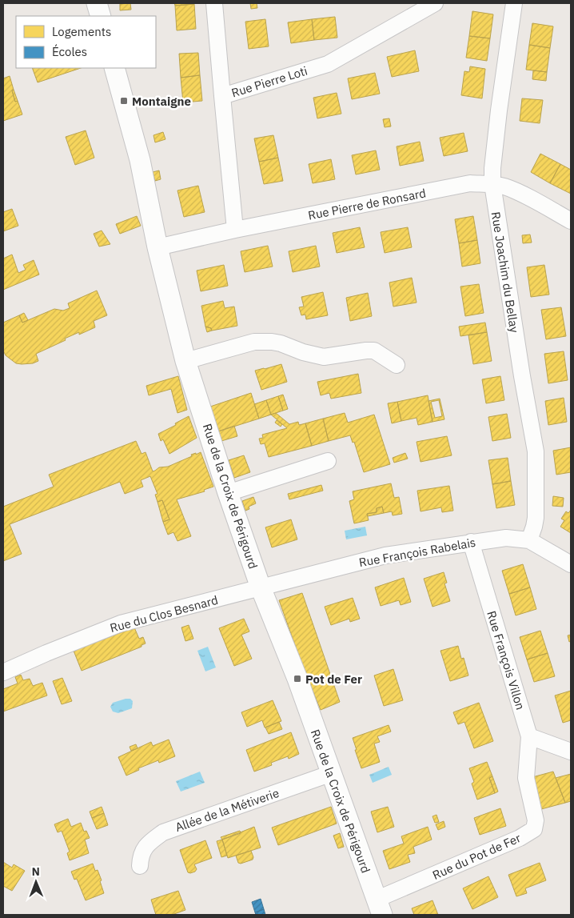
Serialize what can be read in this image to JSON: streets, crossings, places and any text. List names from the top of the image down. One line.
{"streets":{"street":["Rue Pierre Loti","Rue Pierre de Ronsard","Rue Joachim du Bellay","Rue de la Croix de Périgourd","Rue François Rabelais","Rue du Clos Besnard","Rue François Villon","Allée de la Métiverie","Rue du Pot de Fer"]},"crossings":[["Rue Pierre Loti","Rue Pierre de Ronsard"],["Rue Pierre de Ronsard","Rue Joachim du Bellay"],["Rue Pierre de Ronsard","Rue de la Croix de Périgourd"],["Rue Joachim du Bellay","Rue François Rabelais"],["Rue de la Croix de Périgourd","Rue François Rabelais"],["Rue de la Croix de Périgourd","Rue du Clos Besnard"],["Rue de la Croix de Périgourd","Allée de la Métiverie"],["Rue de la Croix de Périgourd","Rue du Pot de Fer"],["Rue François Rabelais","Rue du Clos Besnard"],["Rue François Rabelais","Rue François Villon"],["Rue François Villon","Rue du Pot de Fer"]],"places":{"transit":["Montaigne","Pot de Fer"]},"legend":["Logements","Écoles"],"north":"top"}
